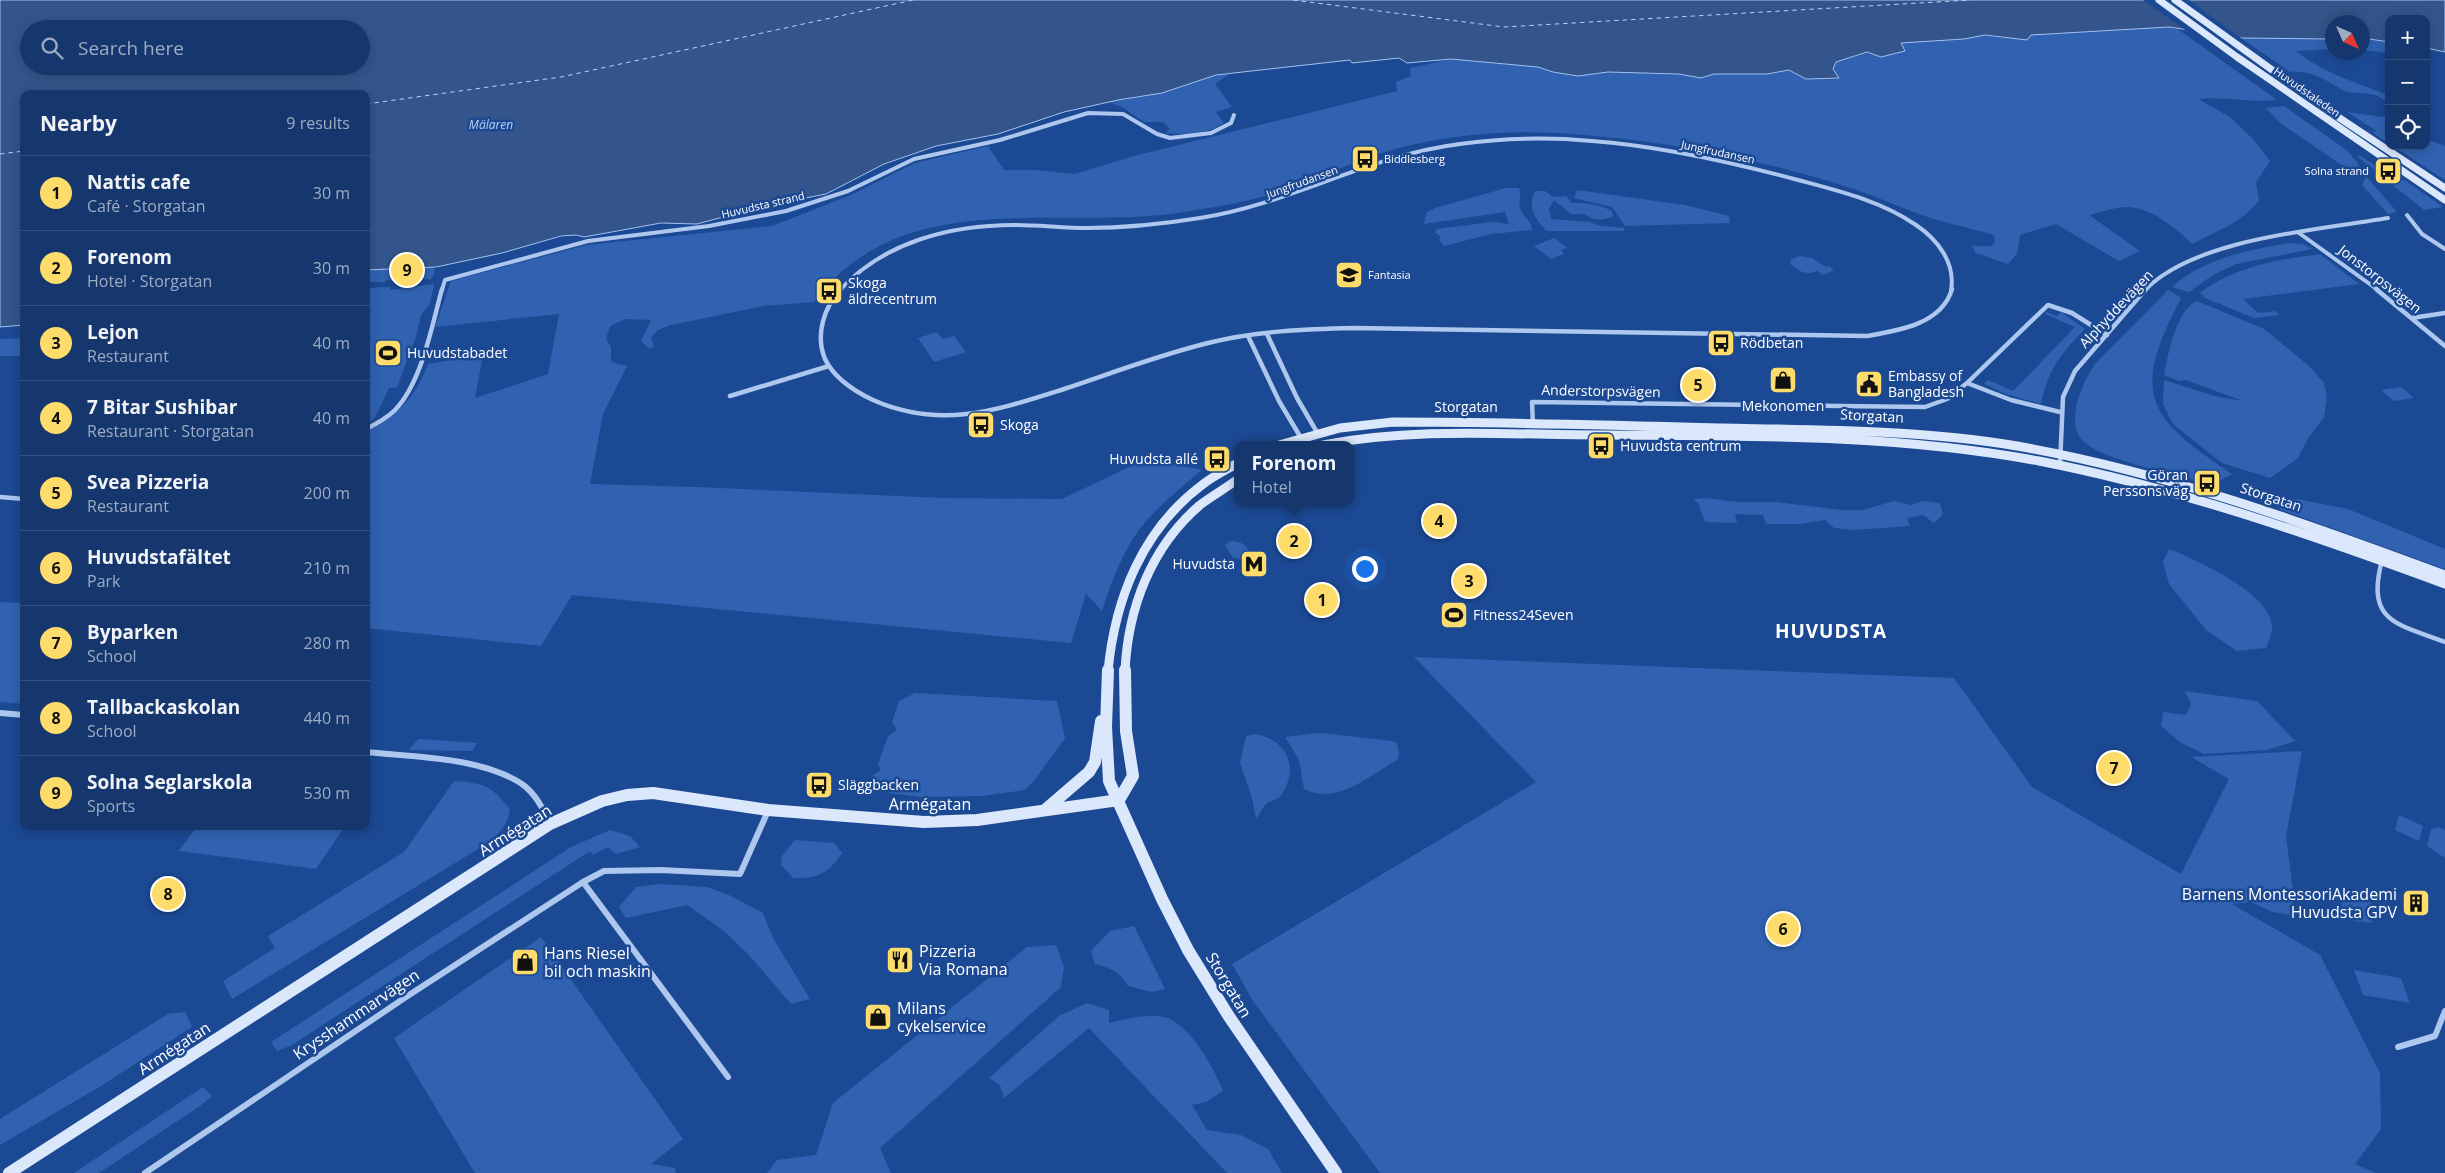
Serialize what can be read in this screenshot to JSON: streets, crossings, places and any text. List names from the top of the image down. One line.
{"streets":{"street":["Huvudstaleden","Jungfrudansen","Huvudsta strand","Jonstorpsvägen","Alphyddevägen","Anderstorpsvägen","Storgatan","Armégatan","Krysshammarvägen"]},"crossings":[["Jonstorpsvägen","Alphyddevägen"],["Alphyddevägen","Anderstorpsvägen"],["Alphyddevägen","Storgatan"],["Anderstorpsvägen","Storgatan"],["Storgatan","Armégatan"],["Armégatan","Krysshammarvägen"]],"districts":["HUVUDSTA"],"water":["Mälaren"],"places":{"bus stop":["Biddlesberg","Solna strand","Skoga äldrecentrum","Rödbetan","Skoga","Huvudsta centrum","Huvudsta allé","Göran Perssons väg","Släggbacken"],"school or university":["Fantasia"],"sports":["Huvudstabadet","Fitness24Seven"],"shop":["Mekonomen","Hans Riesel bil och maskin","Milans cykelservice"],"public building":["Embassy of Bangladesh"],"metro station":["Huvudsta"],"building":["Barnens MontessoriAkademi Huvudsta GPV"],"restaurant":["Pizzeria Via Romana"]},"north":"bottom right","page":{"map_buttons":["+","−"],"search":"Search here","heading":["Nearby","9 results"],"list":[{"mark":"1","name":"Nattis cafe","note":"Café · Storgatan","value":"30 m"},{"mark":"2","name":"Forenom","note":"Hotel · Storgatan","value":"30 m"},{"mark":"3","name":"Lejon","note":"Restaurant","value":"40 m"},{"mark":"4","name":"7 Bitar Sushibar","note":"Restaurant · Storgatan","value":"40 m"},{"mark":"5","name":"Svea Pizzeria","note":"Restaurant","value":"200 m"},{"mark":"6","name":"Huvudstafältet","note":"Park","value":"210 m"},{"mark":"7","name":"Byparken","note":"School","value":"280 m"},{"mark":"8","name":"Tallbackaskolan","note":"School","value":"440 m"},{"mark":"9","name":"Solna Seglarskola","note":"Sports","value":"530 m"}],"pins":["9","5","4","2","3","1","7","8","6"],"popup":["Forenom","Hotel"]}}
